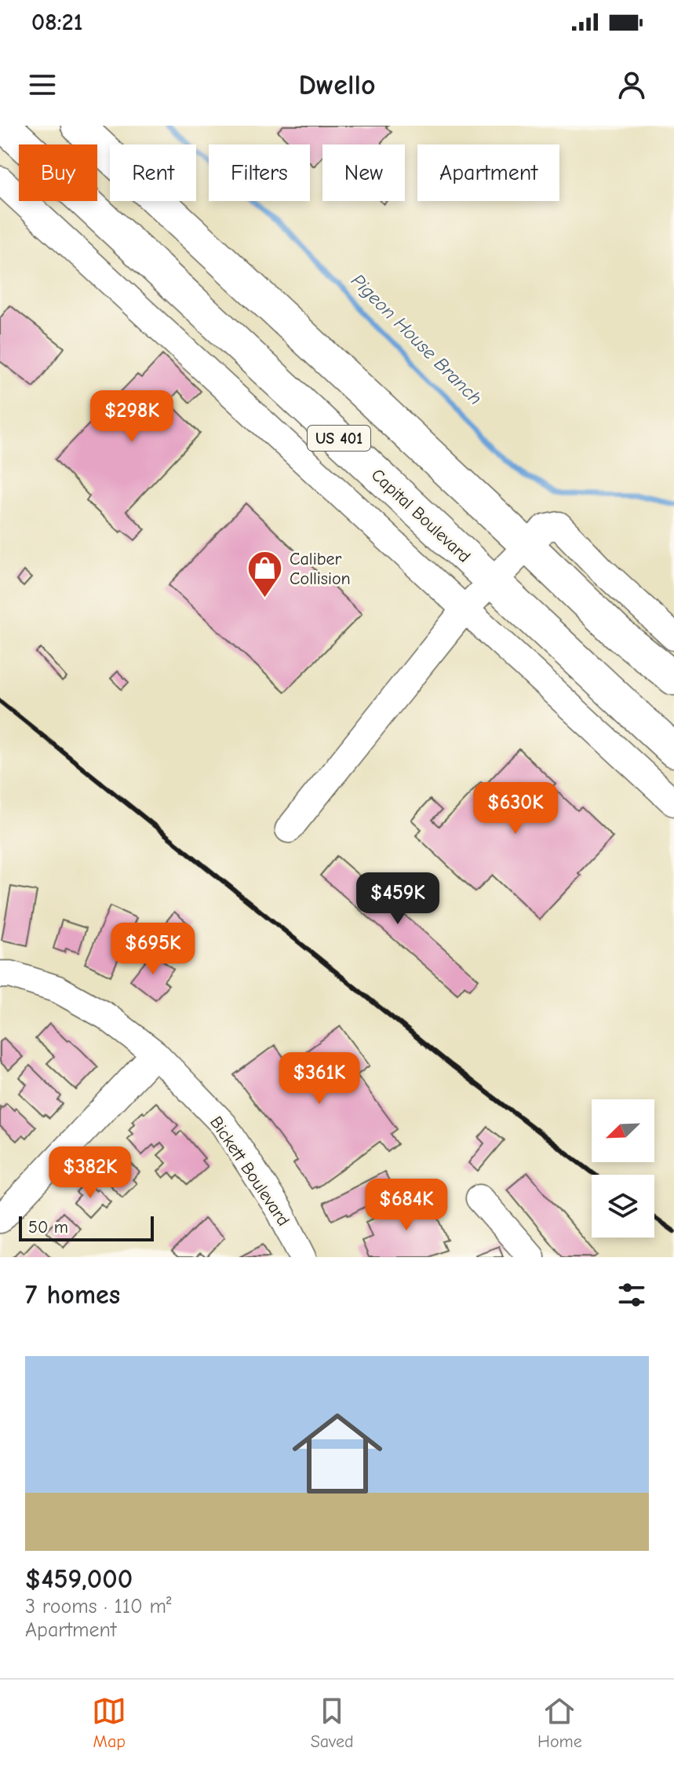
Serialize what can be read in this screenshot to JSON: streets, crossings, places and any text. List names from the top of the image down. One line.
{"streets":{"main road":["US 401","Capital Boulevard"],"street":["Bickett Boulevard"]},"water":["Pigeon House Branch"],"places":{"shop":["Caliber Collision"]},"scale_bar":"50 m","north":"bottom left","page":{"status":"08:21","header":"Dwello","chip":["Buy","Rent","Filters","New","Apartment"],"price":["$298K","$630K","$459K","$695K","$361K","$382K","$684K"],"scale":"50 m","heading":"7 homes","list":[{"name":"$459,000","note":"3 rooms · 110 m² · Apartment"}],"tabs":["Map","Saved","Home"]}}
